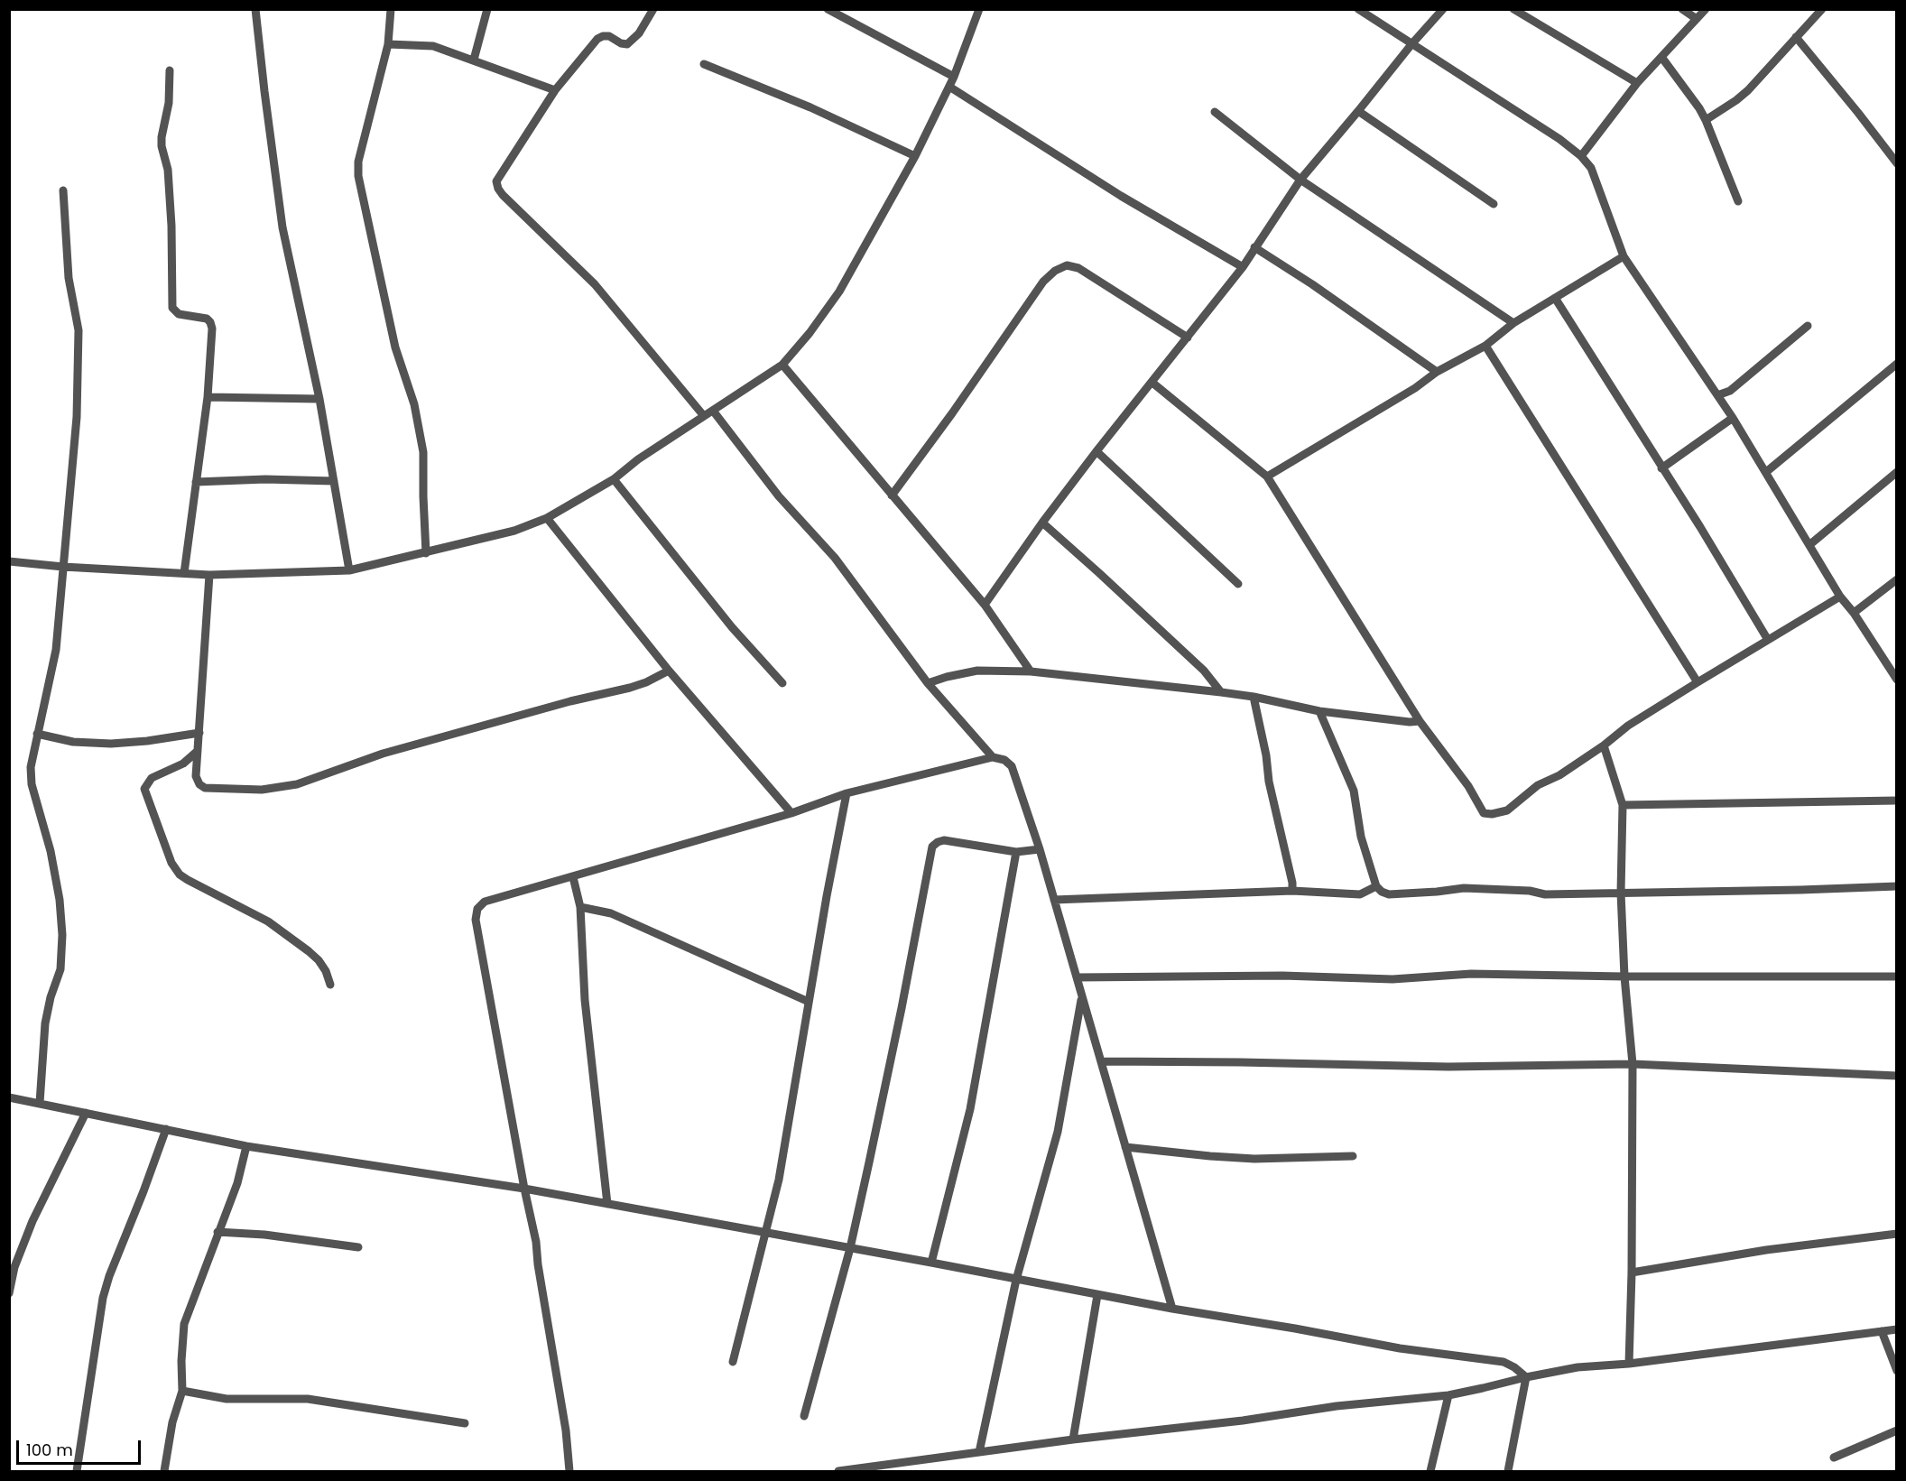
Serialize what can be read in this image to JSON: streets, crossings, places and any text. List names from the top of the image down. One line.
{"scale_bar":"100 m"}
